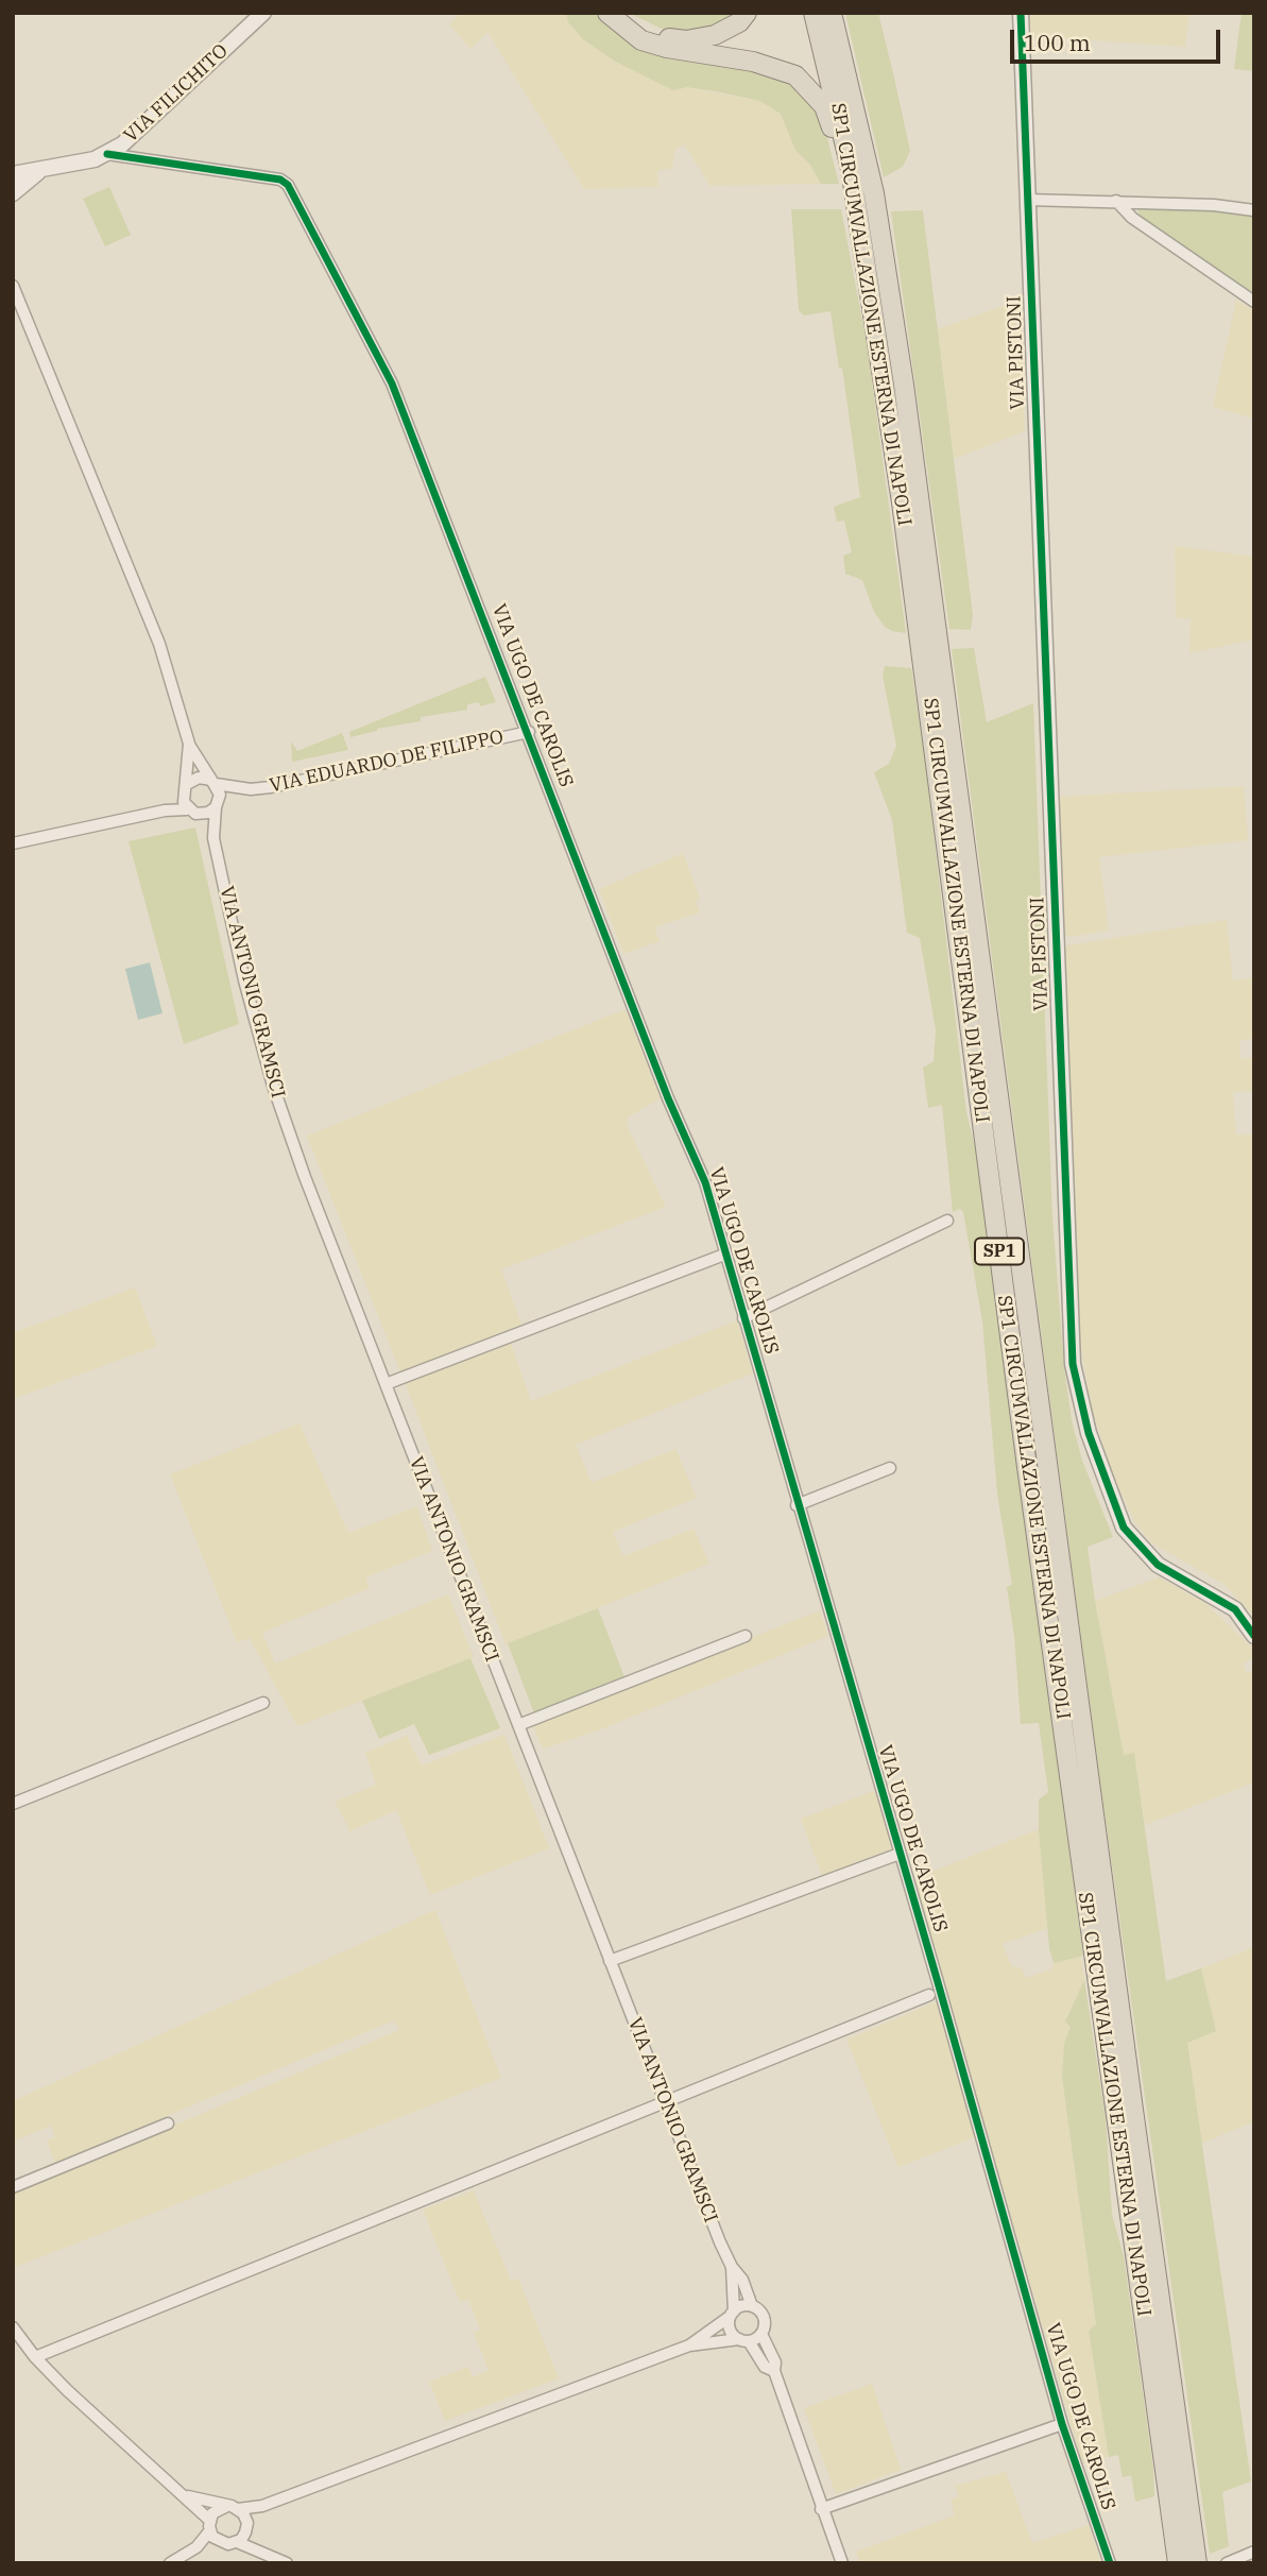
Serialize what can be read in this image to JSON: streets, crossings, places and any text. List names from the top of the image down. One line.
{"streets":{"highway":["SP1 CIRCUMVALLAZIONE ESTERNA DI NAPOLI","SP1"],"street":["VIA FILICHITO","VIA PISTONI","VIA UGO DE CAROLIS","VIA EDUARDO DE FILIPPO","VIA ANTONIO GRAMSCI"]},"crossings":[["VIA FILICHITO","VIA UGO DE CAROLIS"],["VIA UGO DE CAROLIS","VIA EDUARDO DE FILIPPO"],["VIA EDUARDO DE FILIPPO","VIA ANTONIO GRAMSCI"]],"scale_bar":"100 m"}
